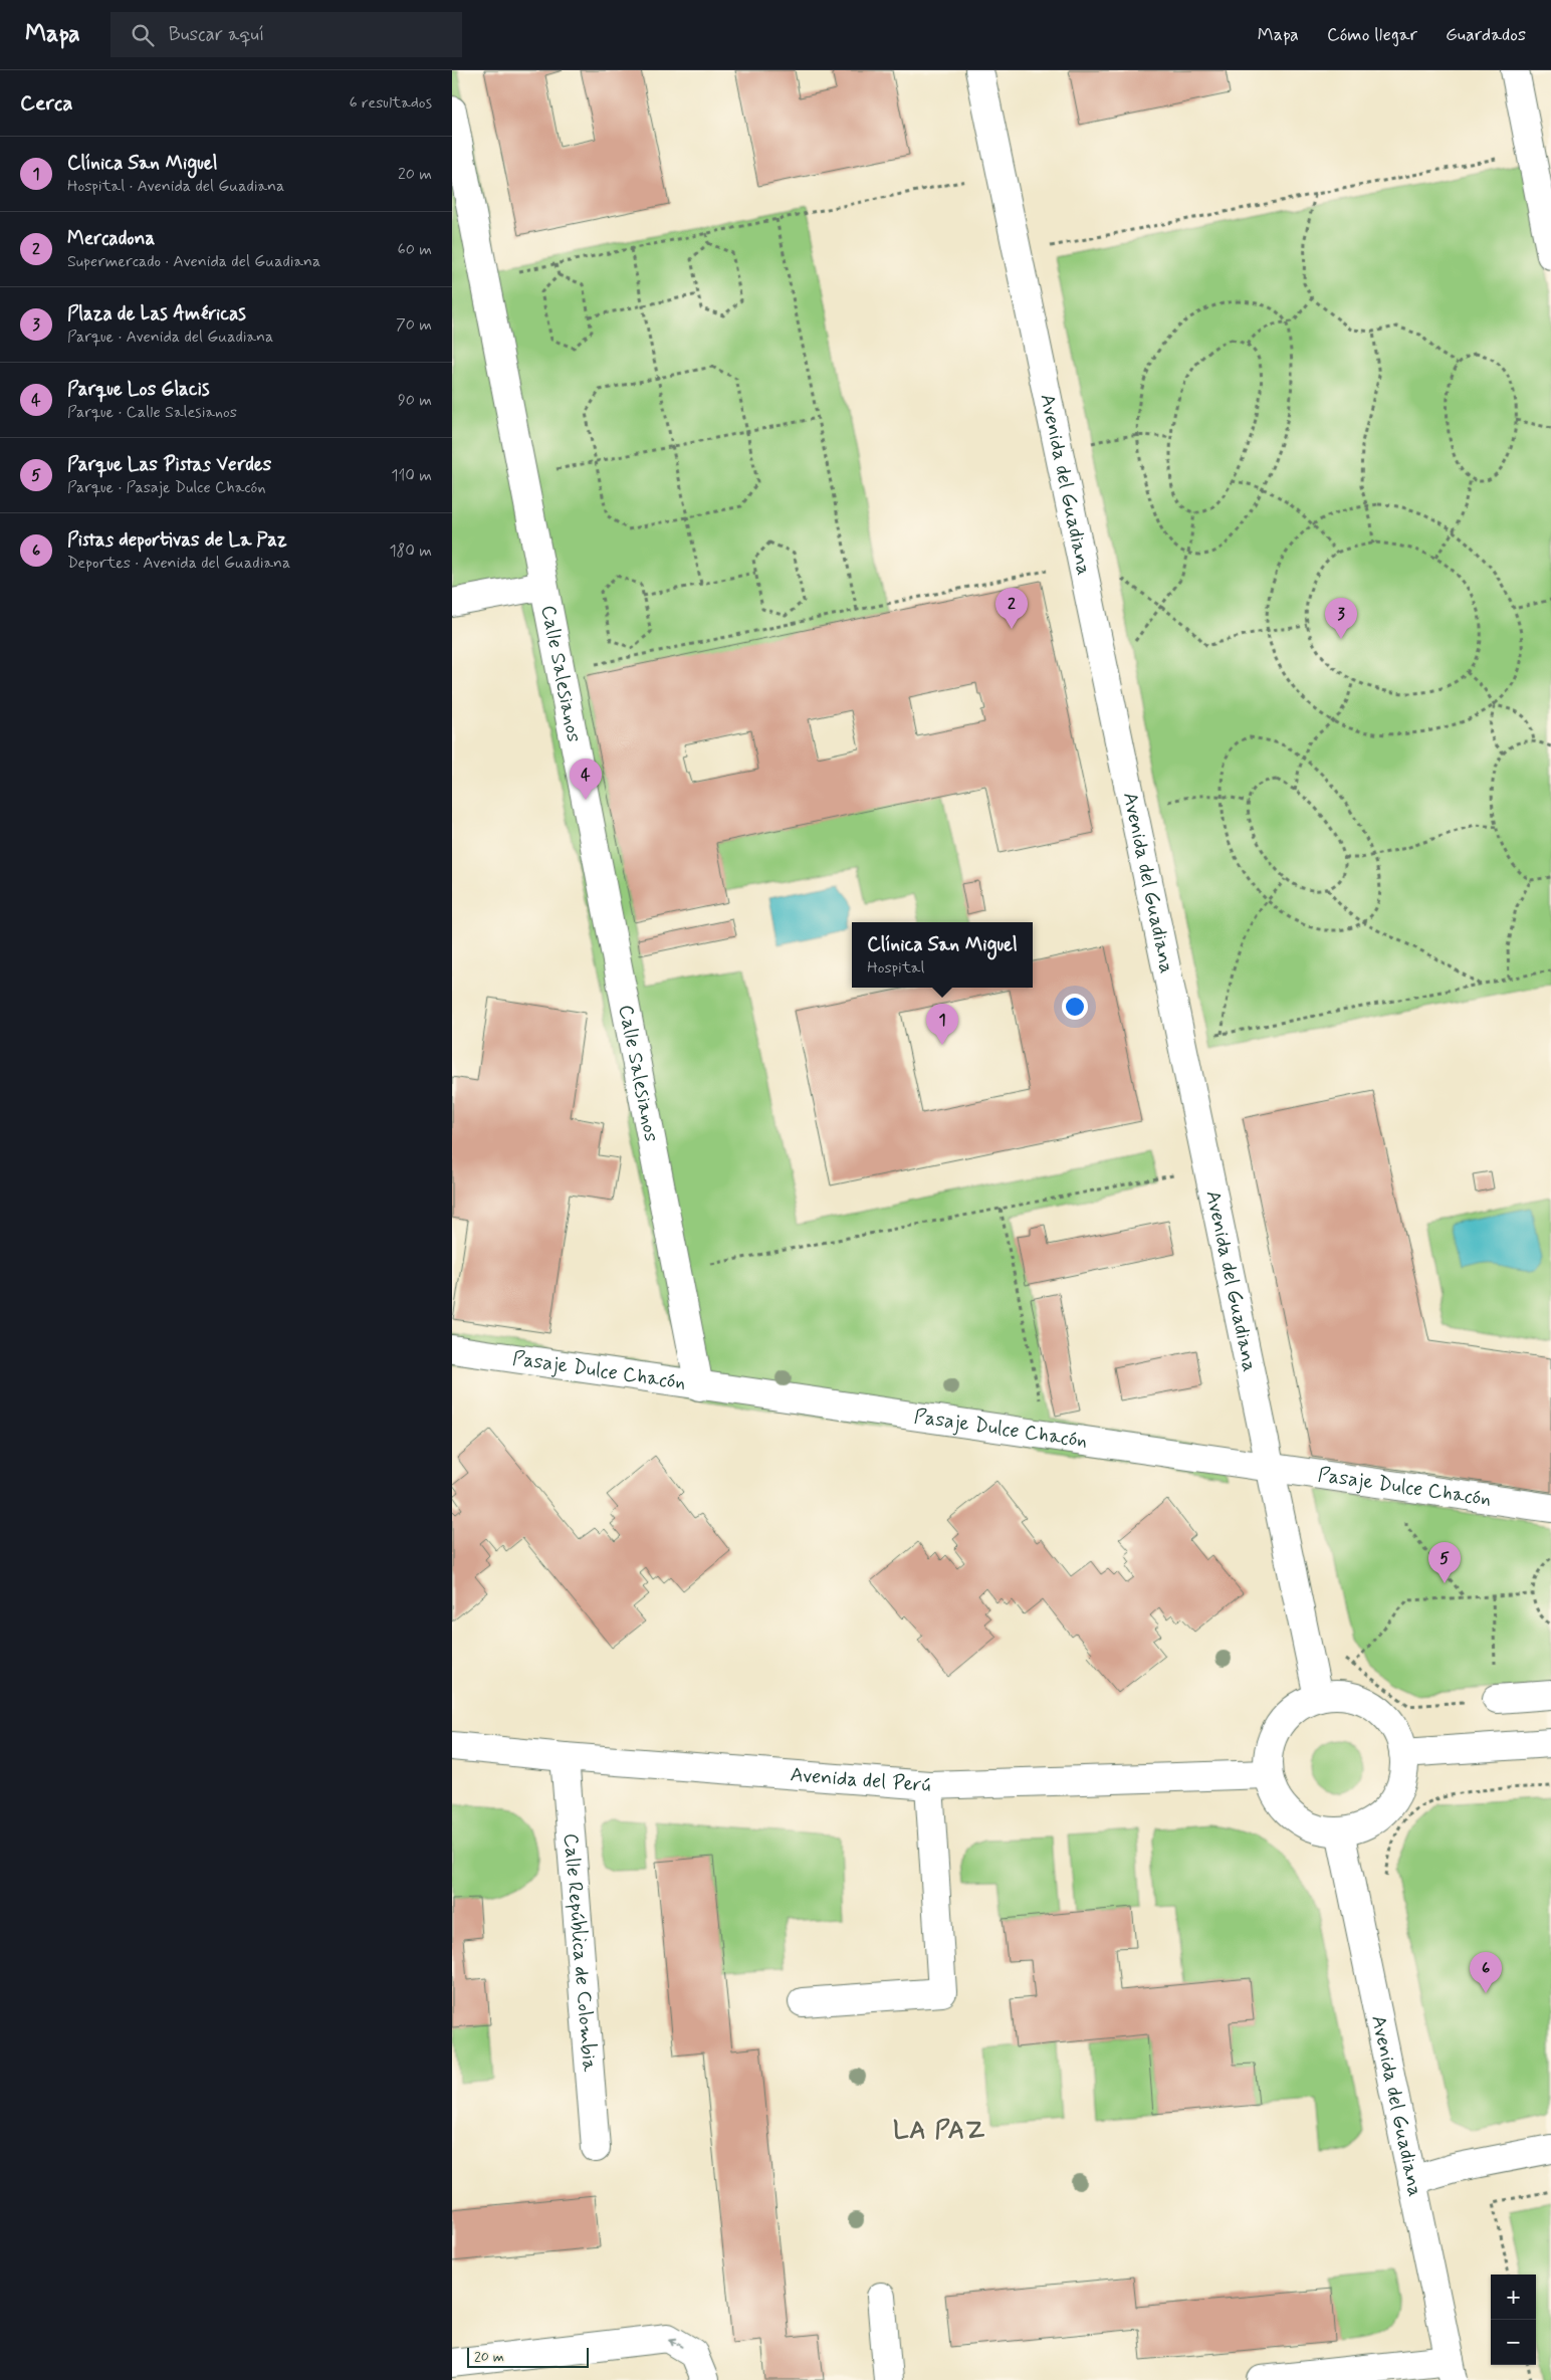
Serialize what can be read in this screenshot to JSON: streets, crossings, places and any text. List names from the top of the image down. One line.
{"streets":{"street":["Avenida del Guadiana","Calle Salesianos","Pasaje Dulce Chacón","Avenida del Perú","Calle República de Colombia"]},"crossings":[["Avenida del Guadiana","Pasaje Dulce Chacón"],["Avenida del Guadiana","Avenida del Perú"],["Calle Salesianos","Pasaje Dulce Chacón"],["Avenida del Perú","Calle República de Colombia"]],"districts":["LA PAZ"],"scale_bar":"20 m","page":{"header":"Mapa","search":"Buscar aquí","nav":["Mapa","Cómo llegar","Guardados"],"heading":["Cerca","6 resultados"],"list":[{"mark":"1","name":"Clínica San Miguel","note":"Hospital · Avenida del Guadiana","value":"20 m"},{"mark":"2","name":"Mercadona","note":"Supermercado · Avenida del Guadiana","value":"60 m"},{"mark":"3","name":"Plaza de Las Américas","note":"Parque · Avenida del Guadiana","value":"70 m"},{"mark":"4","name":"Parque Los Glacis","note":"Parque · Calle Salesianos","value":"90 m"},{"mark":"5","name":"Parque Las Pistas Verdes","note":"Parque · Pasaje Dulce Chacón","value":"110 m"},{"mark":"6","name":"Pistas deportivas de La Paz","note":"Deportes · Avenida del Guadiana","value":"180 m"}],"pins":["2","3","4","1","5","6"],"popup":["Clínica San Miguel","Hospital"],"map_buttons":["+","−"],"scale":"20 m"}}
